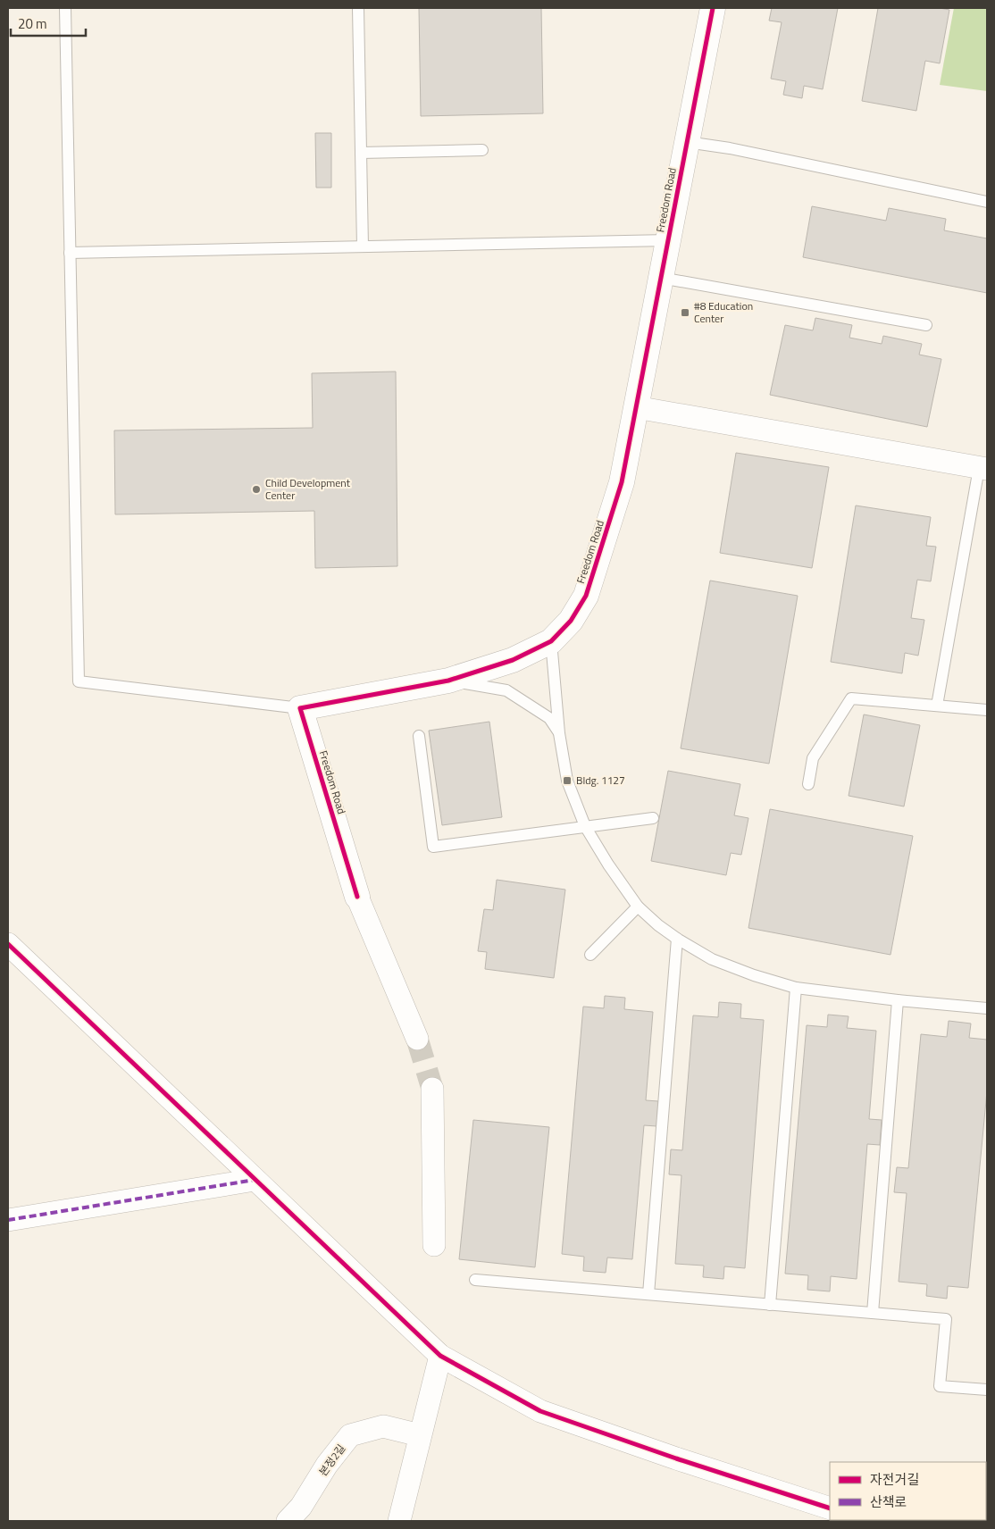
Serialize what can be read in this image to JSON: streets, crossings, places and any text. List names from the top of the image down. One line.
{"streets":{"street":["Freedom Road","본정2길"]},"places":{"transit":["#8 Education Center","Bldg. 1127"],"other":["Child Development Center"]},"legend":["자전거길","산책로"],"scale_bar":"20 m"}
